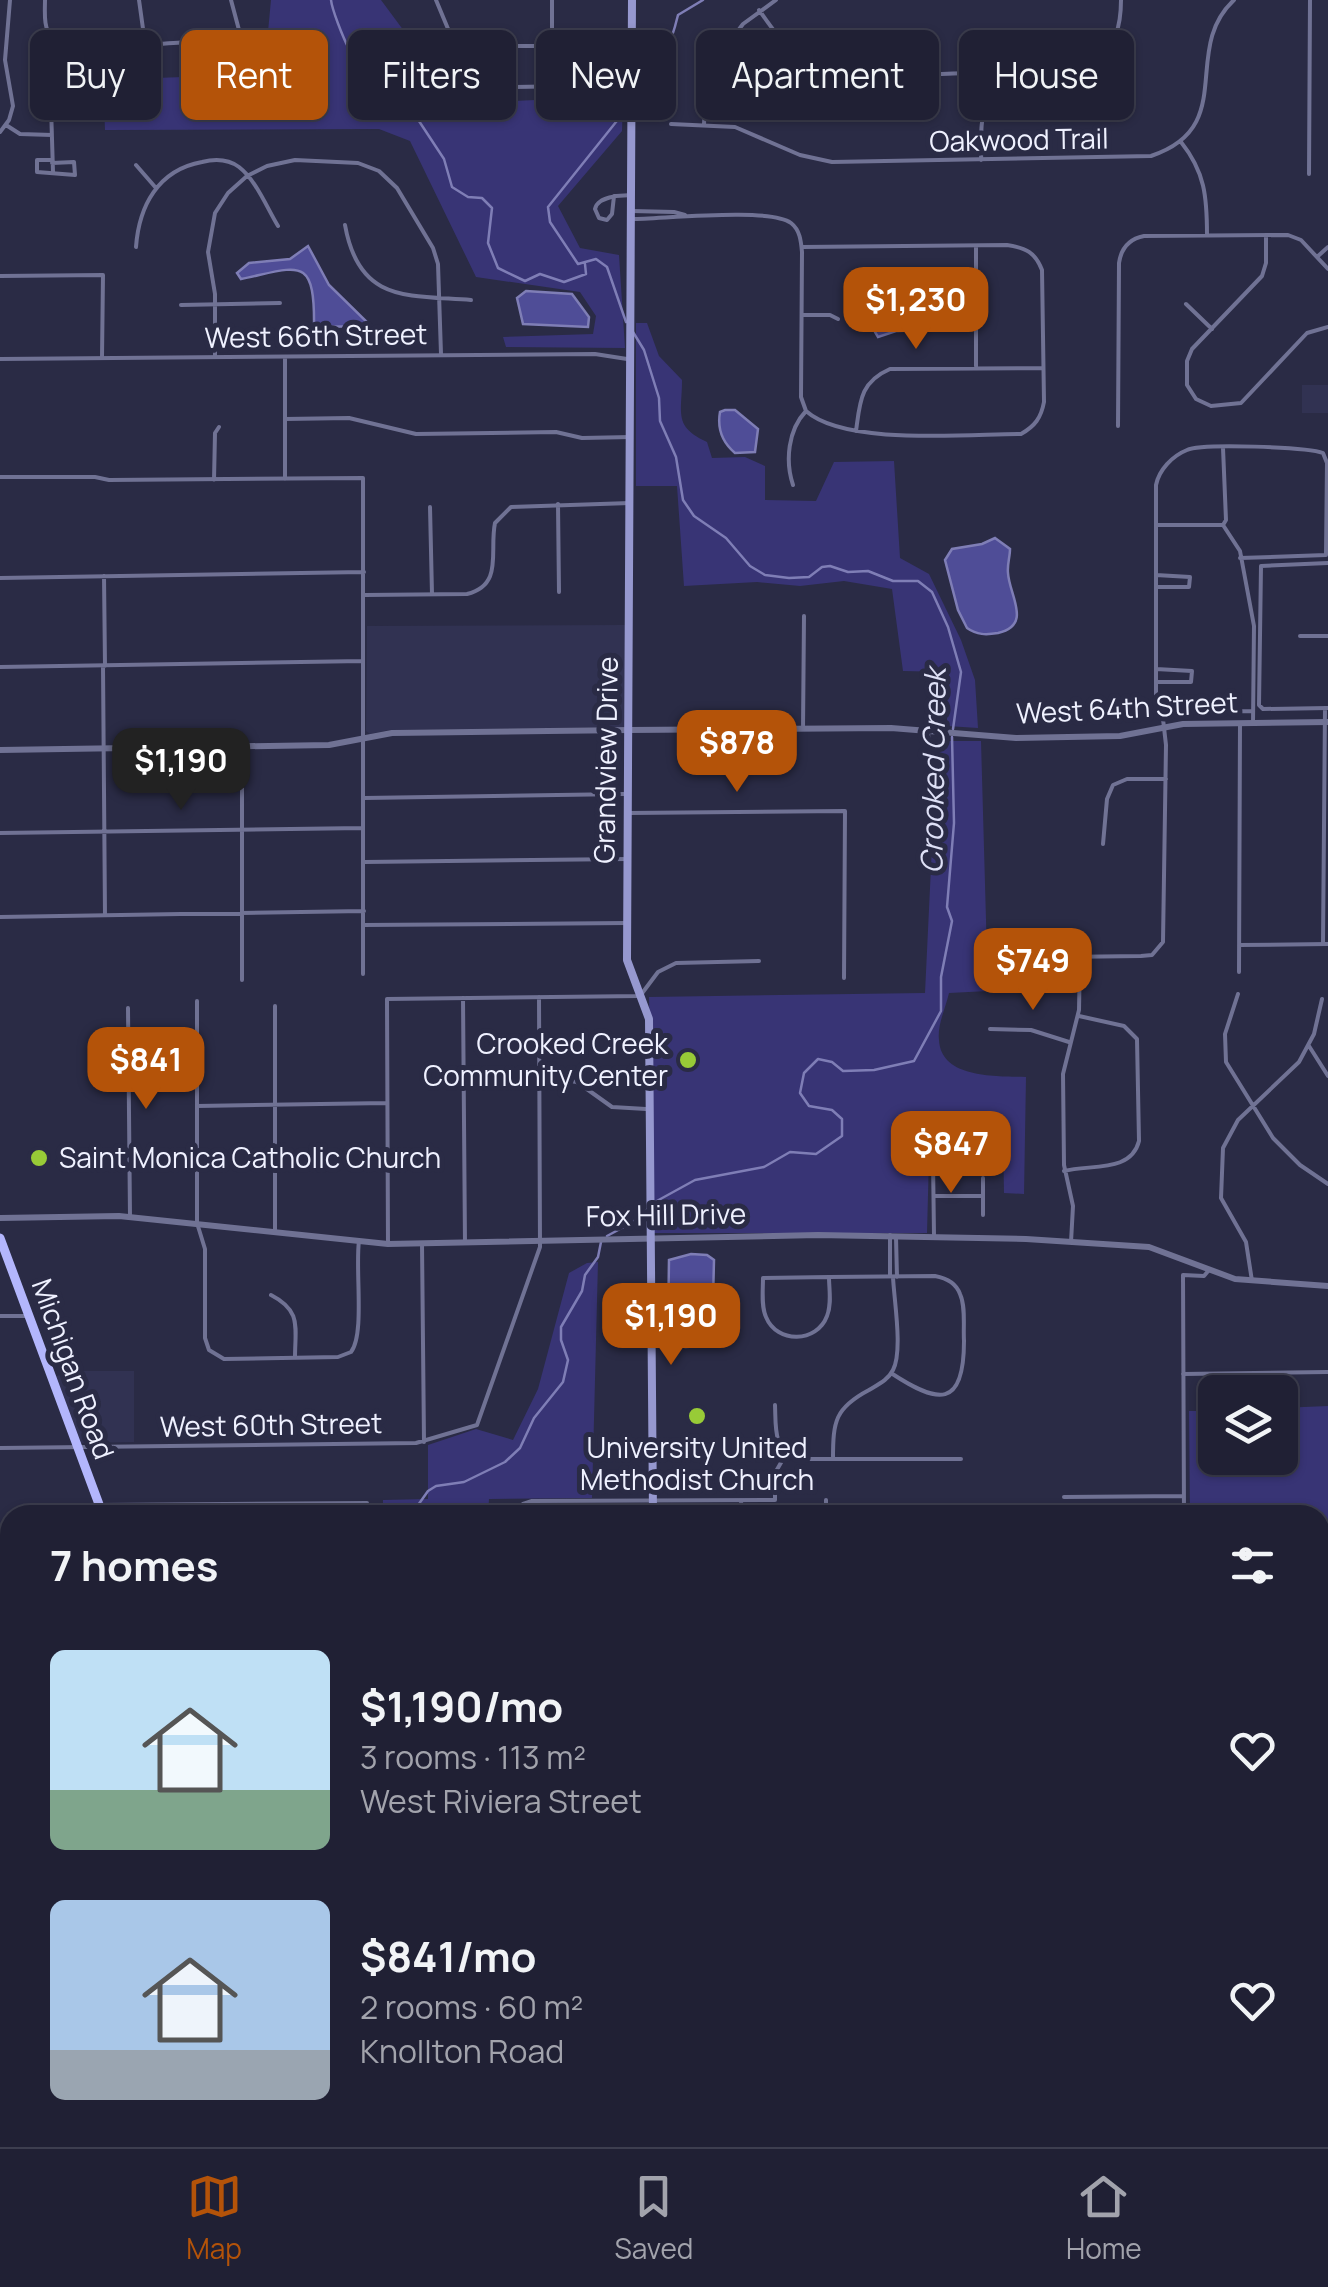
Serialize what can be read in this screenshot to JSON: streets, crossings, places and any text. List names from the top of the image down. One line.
{"streets":{"main road":["Grandview Drive","Michigan Road"],"street":["Oakwood Trail","West 66th Street","West 64th Street","Fox Hill Drive","West 60th Street"]},"crossings":[["West 66th Street","Grandview Drive"],["West 64th Street","Grandview Drive"],["Grandview Drive","Fox Hill Drive"],["Fox Hill Drive","West 60th Street"],["Michigan Road","West 60th Street"]],"water":["Crooked Creek"],"places":["Crooked Creek Community Center","Saint Monica Catholic Church","University United Methodist Church"],"page":{"chip":["Buy","Rent","Filters","New","Apartment","House"],"price":["$1,230","$878","$1,190","$749","$841","$847","$1,190"],"heading":"7 homes","list":[{"name":"$1,190/mo","note":"3 rooms · 113 m² · West Riviera Street"},{"name":"$841/mo","note":"2 rooms · 60 m² · Knollton Road"}],"tabs":["Map","Saved","Home"]}}
